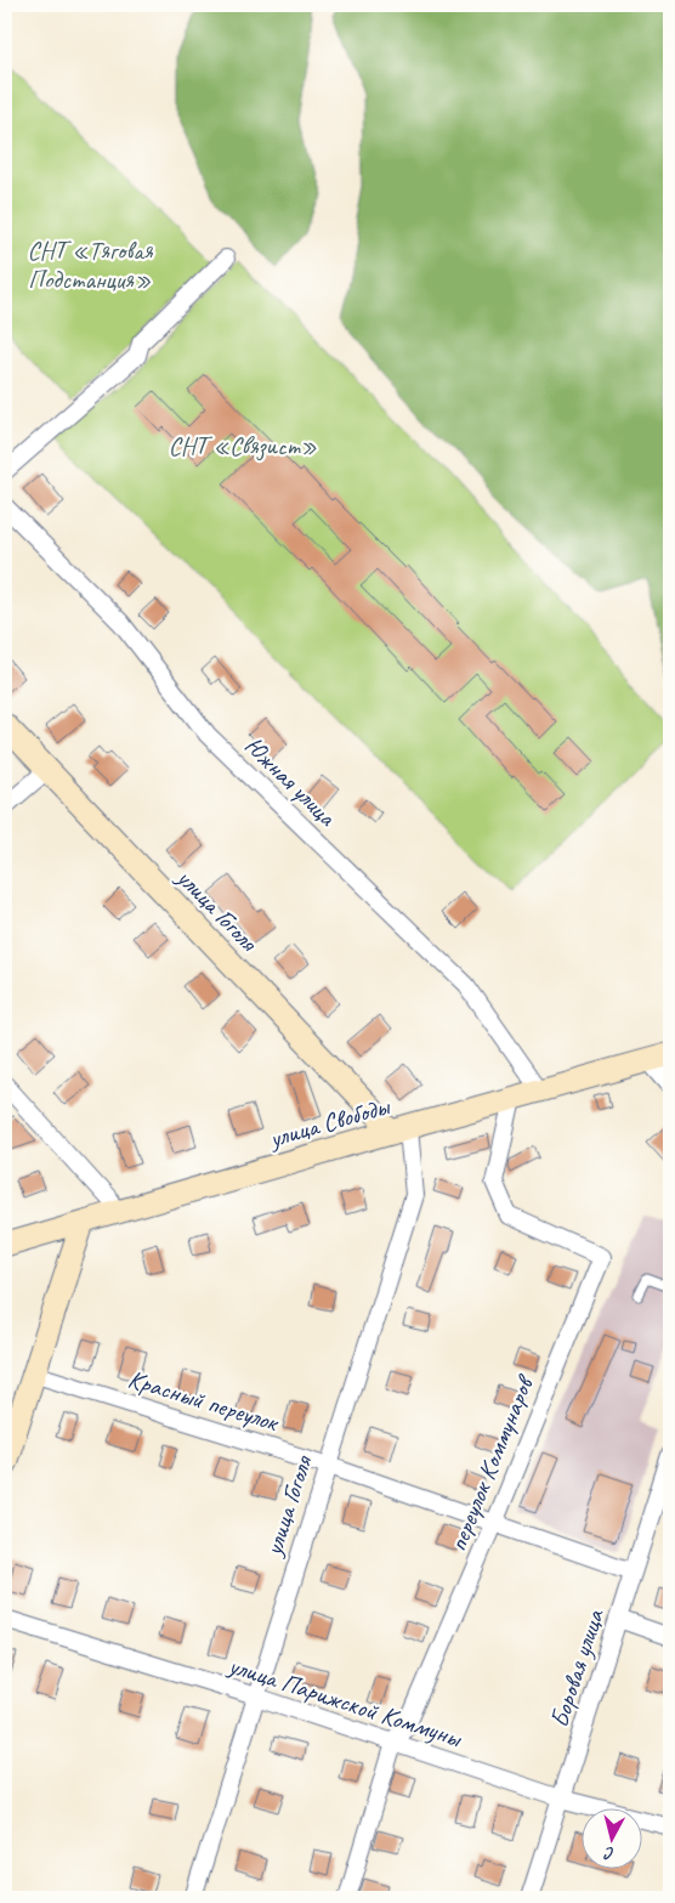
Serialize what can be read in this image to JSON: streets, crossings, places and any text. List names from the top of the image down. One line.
{"streets":{"street":["Южная улица","улица Гоголя","улица Свободы","Красный переулок","переулок Коммунаров","Боровая улица","улица Парижской Коммуны"]},"crossings":[["Южная улица","улица Свободы"],["улица Гоголя","улица Свободы"],["улица Гоголя","Красный переулок"],["улица Гоголя","улица Парижской Коммуны"],["улица Свободы","переулок Коммунаров"],["Красный переулок","переулок Коммунаров"],["Красный переулок","Боровая улица"],["переулок Коммунаров","улица Парижской Коммуны"],["Боровая улица","улица Парижской Коммуны"]],"parks":["СНТ «Тяговая Подстанция»","СНТ «Связист»"],"north":"bottom"}
